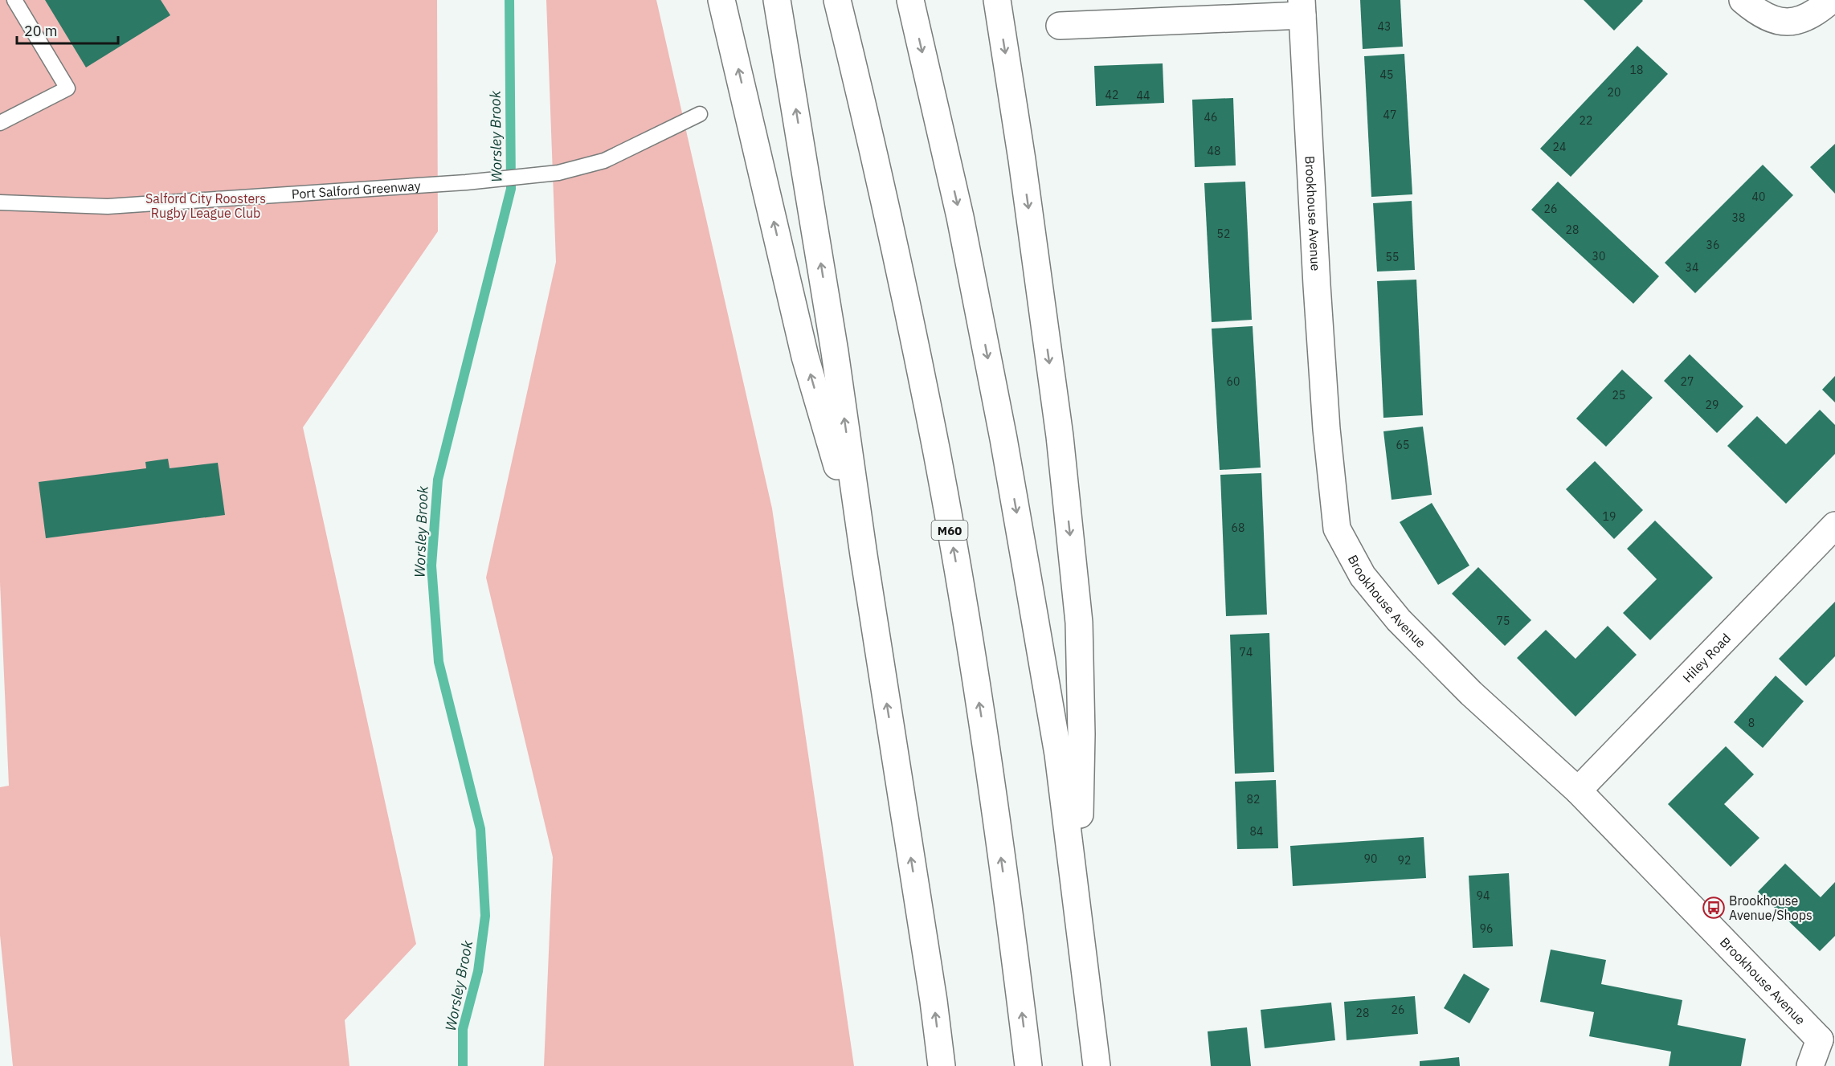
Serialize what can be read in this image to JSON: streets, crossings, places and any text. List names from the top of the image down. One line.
{"streets":{"main road":["Brookhouse Avenue","M60","Hiley Road"],"lane":["Port Salford Greenway"]},"crossings":[["Brookhouse Avenue","Hiley Road"]],"water":["Worsley Brook"],"parks":["Salford City Roosters Rugby League Club"],"places":{"bus stop":["Brookhouse Avenue/Shops"]},"house_numbers":["43","18","45","20","42","44","47","46","22","24","48","40","26","38","28","52","36","30","55","34","60","27","25","29","65","19","68","75","74","8","82","84","90","92","94","96","26","28"],"scale_bar":"20 m"}
